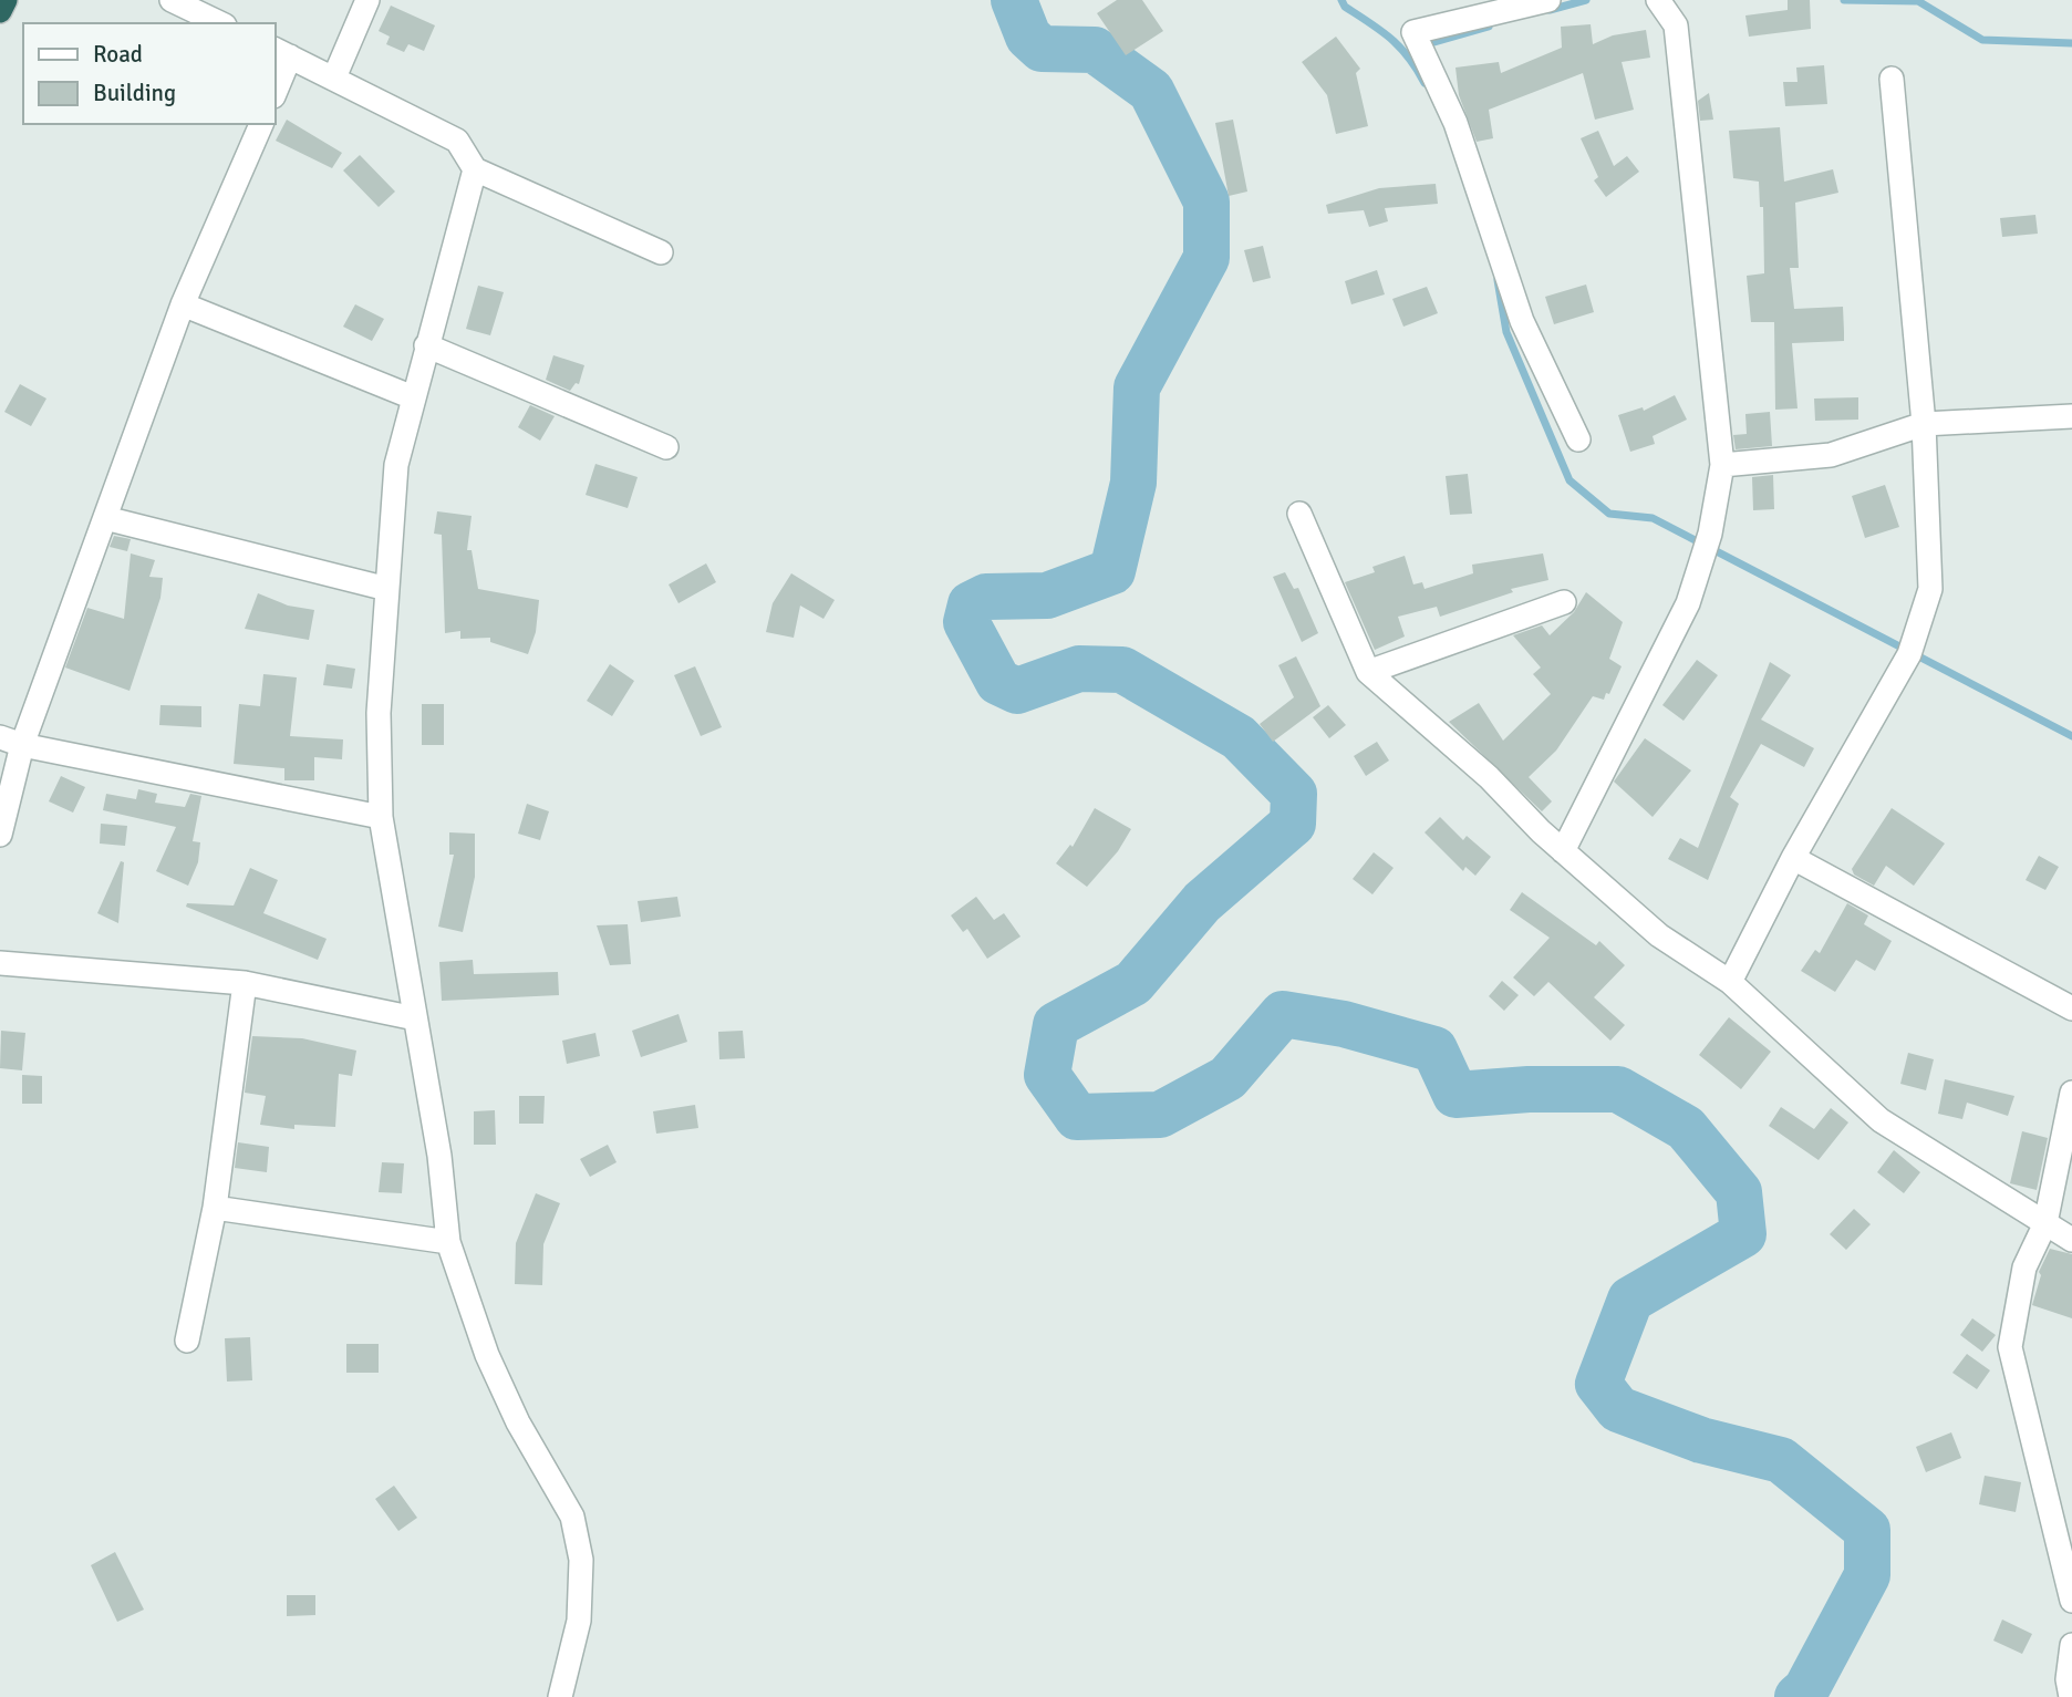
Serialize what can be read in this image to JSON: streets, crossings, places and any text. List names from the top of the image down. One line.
{"legend":["Road","Building"]}
